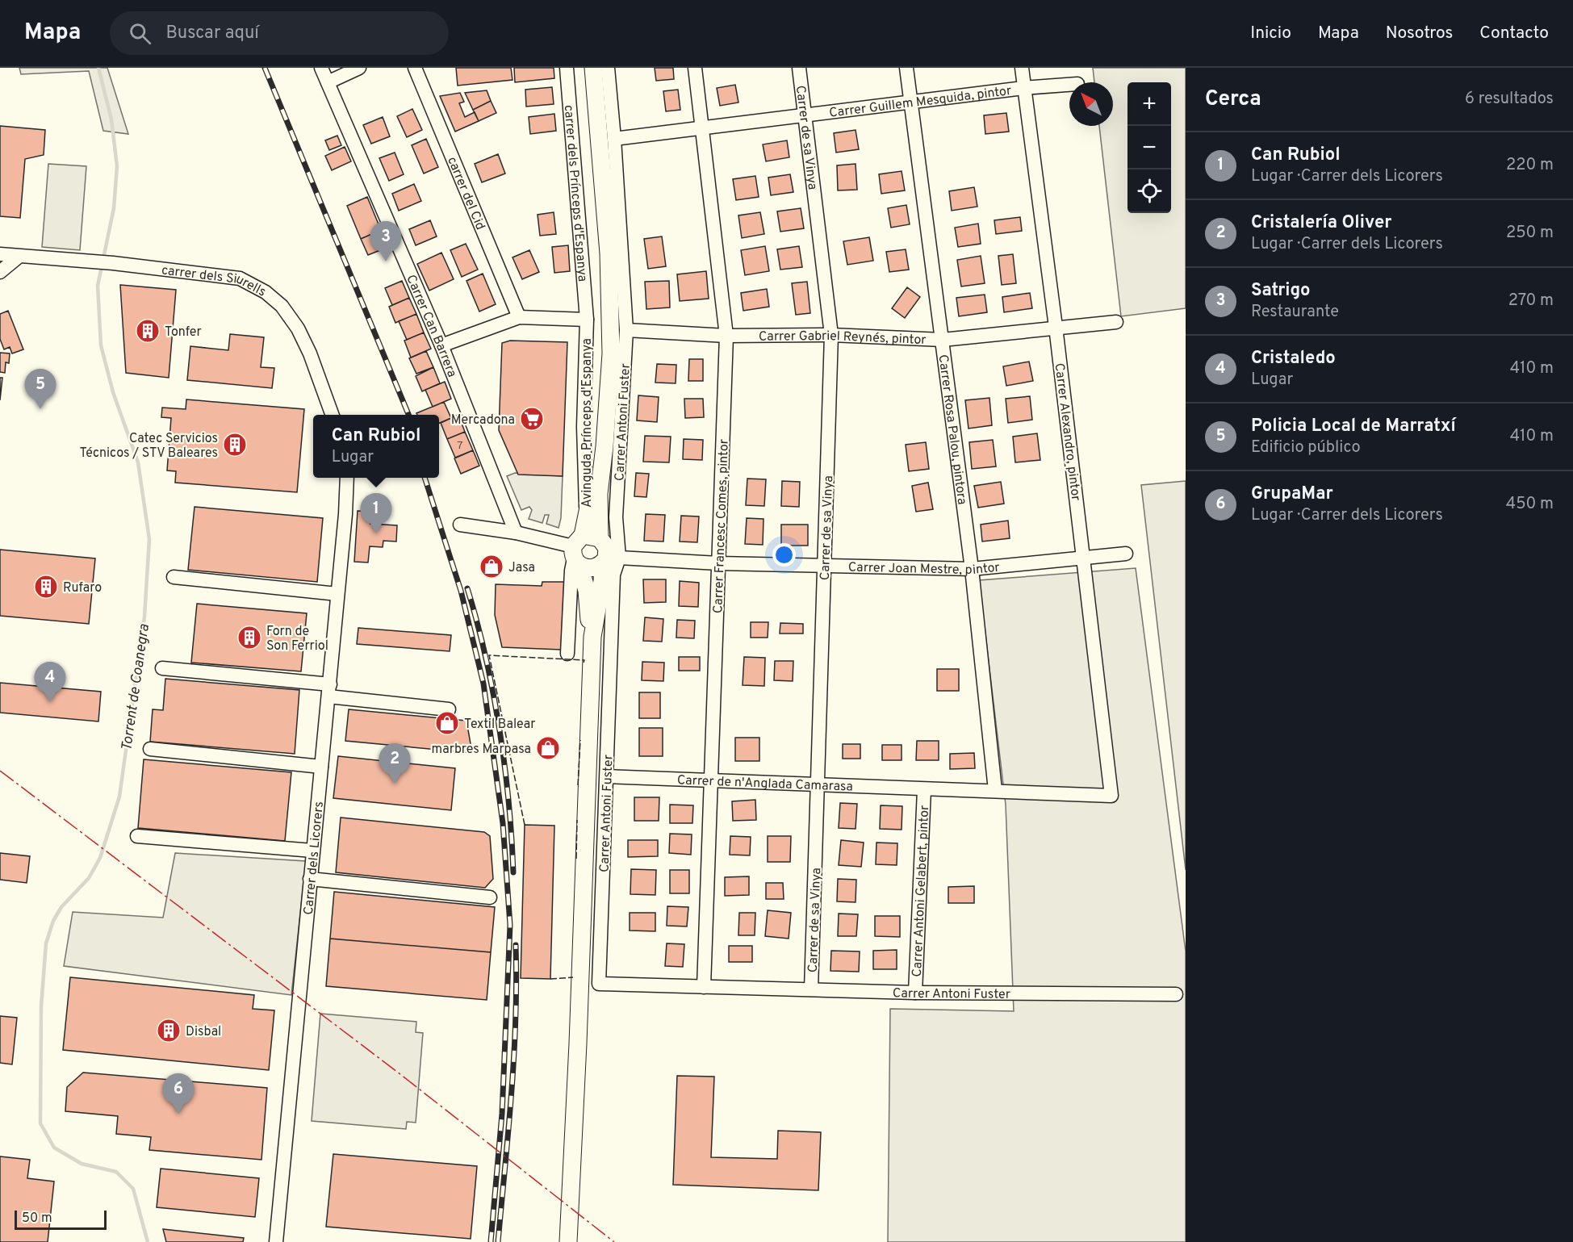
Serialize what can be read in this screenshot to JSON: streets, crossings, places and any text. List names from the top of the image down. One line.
{"streets":{"street":["Carrer Guillem Mesquida, pintor","Carrer de sa Vinya","carrer del Cid","carrer dels Prínceps d'Espanya","carrer dels Siurells","Carrer Can Barrera","Carrer Gabriel Reynés, pintor","Carrer Antoni Fuster","Avinguda Prínceps d'Espanya","Carrer Rosa Palou, pintora","Carrer Alexandro, pintor","Carrer Francesc Comes, pintor","Carrer Joan Mestre, pintor","Carrer de n'Anglada Camarasa","Carrer dels Licorers","Carrer Antoni Gelabert, pintor"]},"crossings":[["Carrer Guillem Mesquida, pintor","Carrer de sa Vinya"],["Carrer Guillem Mesquida, pintor","Carrer Antoni Fuster"],["Carrer Guillem Mesquida, pintor","Carrer Rosa Palou, pintora"],["Carrer Guillem Mesquida, pintor","Carrer Alexandro, pintor"],["Carrer Guillem Mesquida, pintor","Carrer Francesc Comes, pintor"],["Carrer de sa Vinya","Carrer Gabriel Reynés, pintor"],["Carrer de sa Vinya","Carrer Antoni Fuster"],["Carrer de sa Vinya","Carrer Joan Mestre, pintor"],["Carrer de sa Vinya","Carrer de n'Anglada Camarasa"],["carrer dels Prínceps d'Espanya","Avinguda Prínceps d'Espanya"],["Carrer Gabriel Reynés, pintor","Carrer Antoni Fuster"],["Carrer Gabriel Reynés, pintor","Carrer Rosa Palou, pintora"],["Carrer Gabriel Reynés, pintor","Carrer Alexandro, pintor"],["Carrer Gabriel Reynés, pintor","Carrer Francesc Comes, pintor"],["Carrer Antoni Fuster","Carrer Francesc Comes, pintor"],["Carrer Antoni Fuster","Carrer Joan Mestre, pintor"],["Carrer Antoni Fuster","Carrer de n'Anglada Camarasa"],["Carrer Antoni Fuster","Carrer Antoni Gelabert, pintor"],["Carrer Rosa Palou, pintora","Carrer Joan Mestre, pintor"],["Carrer Rosa Palou, pintora","Carrer de n'Anglada Camarasa"],["Carrer Alexandro, pintor","Carrer Joan Mestre, pintor"],["Carrer Alexandro, pintor","Carrer de n'Anglada Camarasa"],["Carrer Francesc Comes, pintor","Carrer Joan Mestre, pintor"],["Carrer Francesc Comes, pintor","Carrer de n'Anglada Camarasa"],["Carrer de n'Anglada Camarasa","Carrer Antoni Gelabert, pintor"]],"water":["Torrent de Coanegra"],"places":{"building":["Tonfer","Catec Servicios Técnicos / STV Baleares","Rufaro","Forn de Son Ferriol","Disbal"],"supermarket":["Mercadona"],"shop":["Jasa","Textil Balear","marbres Marpasa"]},"house_numbers":["7"],"scale_bar":"50 m","north":"top left","page":{"header":"Mapa","search":"Buscar aquí","nav":["Inicio","Mapa","Nosotros","Contacto"],"heading":["Cerca","6 resultados"],"map_buttons":["+","−"],"list":[{"mark":"1","name":"Can Rubiol","note":"Lugar · Carrer dels Licorers","value":"220 m"},{"mark":"2","name":"Cristalería Oliver","note":"Lugar · Carrer dels Licorers","value":"250 m"},{"mark":"3","name":"Satrigo","note":"Restaurante","value":"270 m"},{"mark":"4","name":"Cristaledo","note":"Lugar","value":"410 m"},{"mark":"5","name":"Policia Local de Marratxí","note":"Edificio público","value":"410 m"},{"mark":"6","name":"GrupaMar","note":"Lugar · Carrer dels Licorers","value":"450 m"}],"pins":["3","5","1","4","2","6"],"popup":["Can Rubiol","Lugar"],"scale":"50 m"}}
